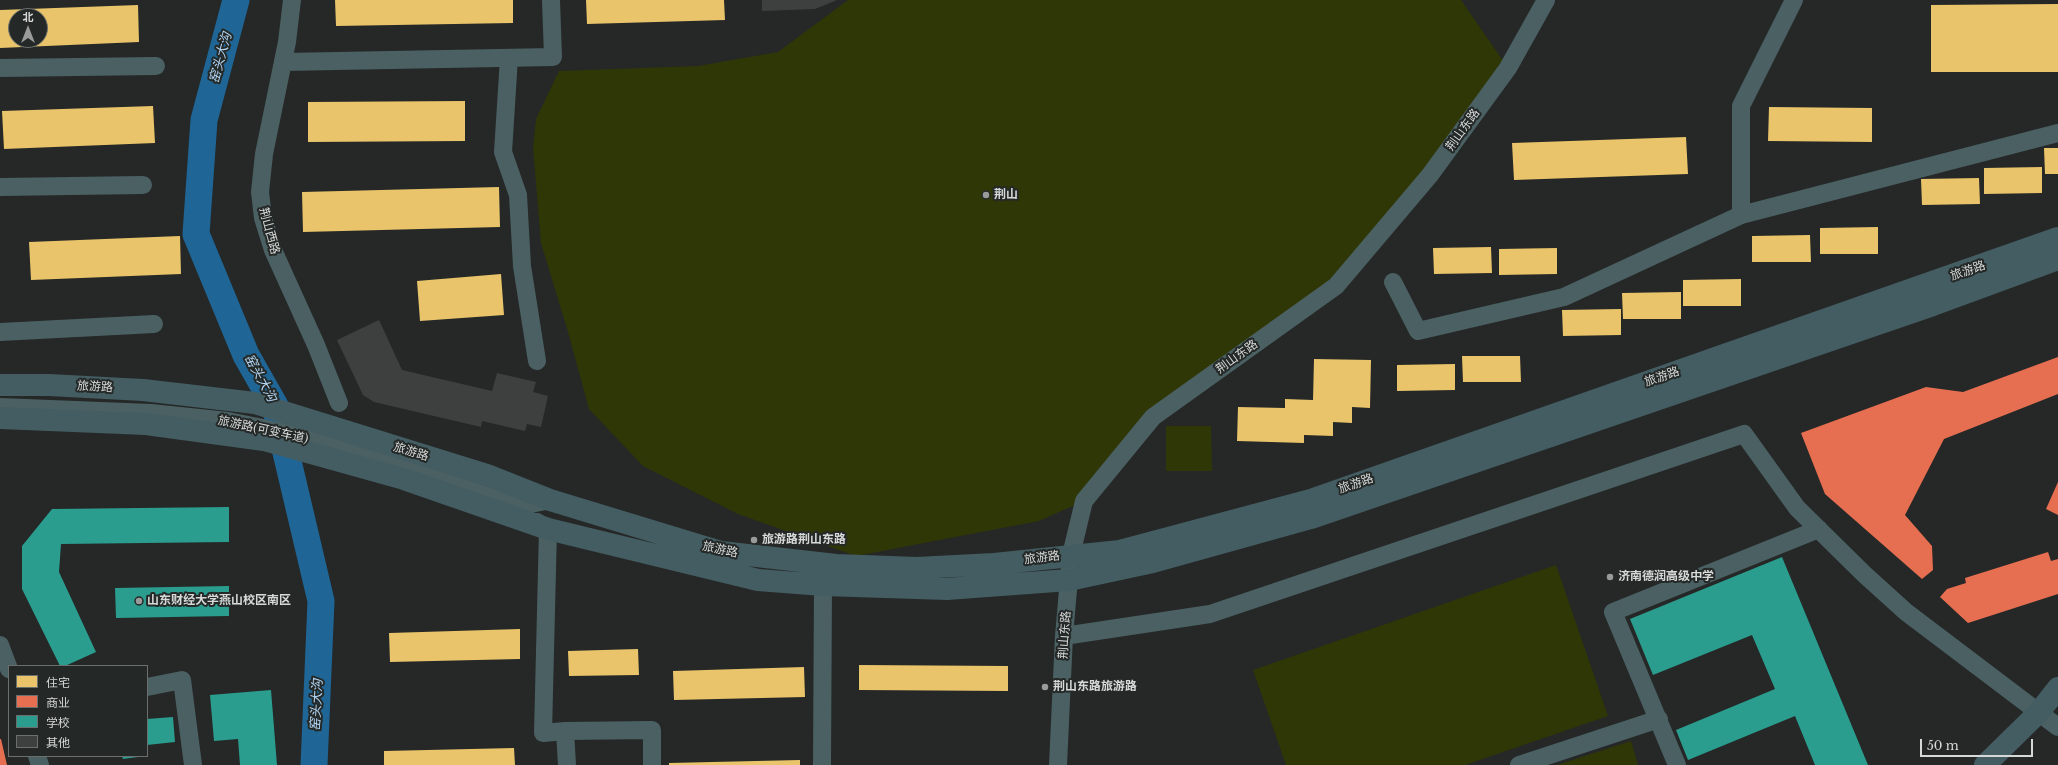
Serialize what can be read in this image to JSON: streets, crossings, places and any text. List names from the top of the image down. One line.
{"streets":{"main road":["旅游路"],"street":["荆山东路","荆山西路","旅游路(可变车道)"]},"crossings":[["荆山东路","旅游路"],["旅游路","旅游路(可变车道)"]],"water":["窑头大沟"],"places":["荆山","旅游路荆山东路","济南德润高级中学","山东财经大学燕山校区南区","荆山东路旅游路"],"legend":["住宅","商业","学校","其他"],"scale_bar":"50 m","north":"top"}
